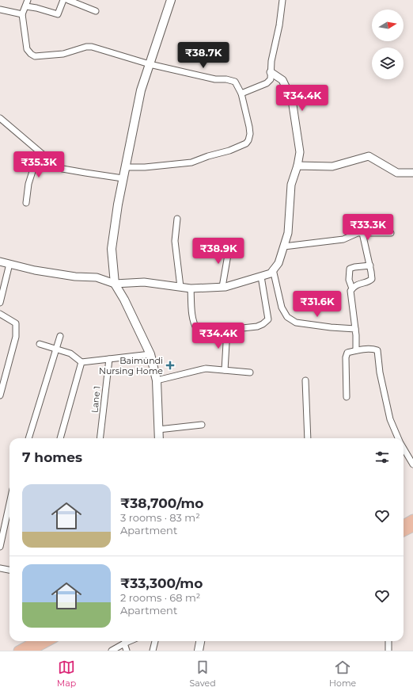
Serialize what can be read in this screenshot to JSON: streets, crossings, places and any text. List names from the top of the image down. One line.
{"streets":{"street":["Lane 1"]},"places":{"health":["Baimundi Nursing Home"]},"north":"right","page":{"price":["₹38.7K","₹34.4K","₹35.3K","₹33.3K","₹38.9K","₹31.6K","₹34.4K"],"heading":"7 homes","list":[{"name":"₹38,700/mo","note":"3 rooms · 83 m² · Apartment"},{"name":"₹33,300/mo","note":"2 rooms · 68 m² · Apartment"}],"tabs":["Map","Saved","Home"]}}
